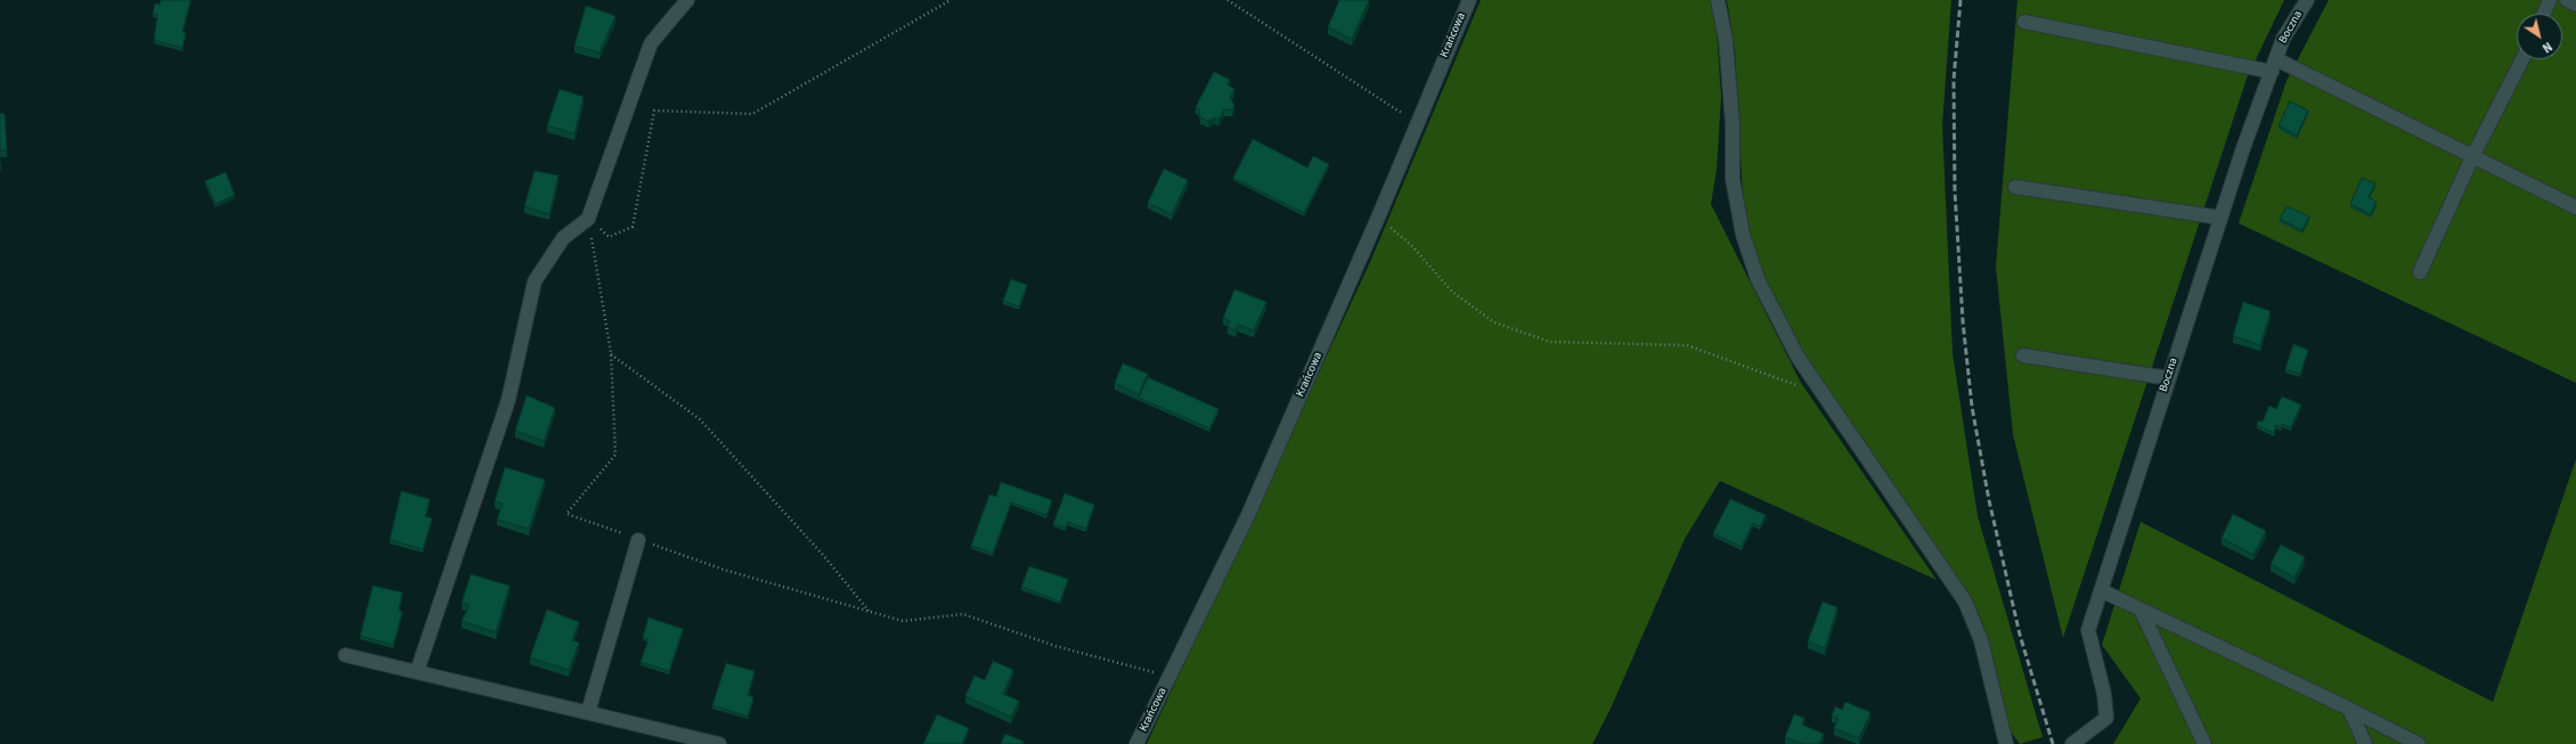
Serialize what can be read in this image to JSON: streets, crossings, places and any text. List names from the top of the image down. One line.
{"streets":{"street":["Boczna","Krańcowa"]},"north":"bottom right"}
